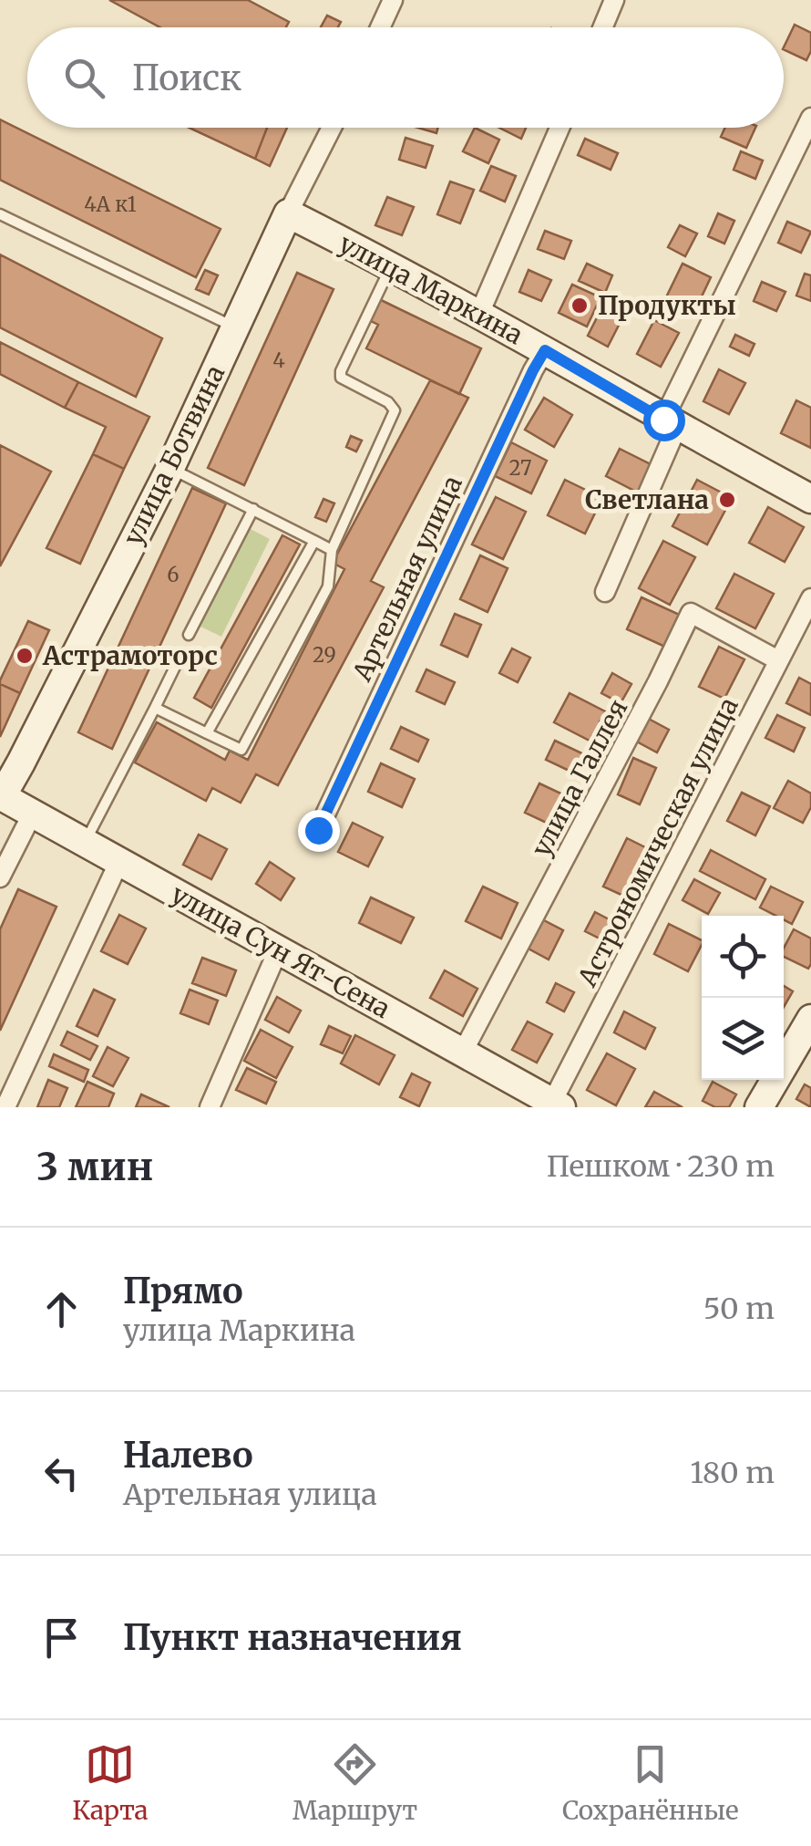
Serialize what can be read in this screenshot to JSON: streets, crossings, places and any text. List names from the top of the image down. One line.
{"streets":{"street":["улица Маркина","улица Ботвина","Артельная улица","улица Галлея","Астрономическая улица","улица Сун Ят-Сена"]},"crossings":[["улица Маркина","улица Ботвина"],["улица Маркина","Артельная улица"],["улица Ботвина","улица Сун Ят-Сена"],["улица Галлея","Астрономическая улица"],["улица Галлея","улица Сун Ят-Сена"],["Астрономическая улица","улица Сун Ят-Сена"]],"places":["Продукты","Светлана","Астрамоторс"],"house_numbers":["4А к1","4","27","6","29"],"page":{"search":"Поиск","heading":["3 мин","Пешком · 230 m"],"list":[["Прямо","улица Маркина","50 m"],["Налево","Артельная улица","180 m"],"Пункт назначения"],"nav":["Карта","Маршрут","Сохранённые"]}}
